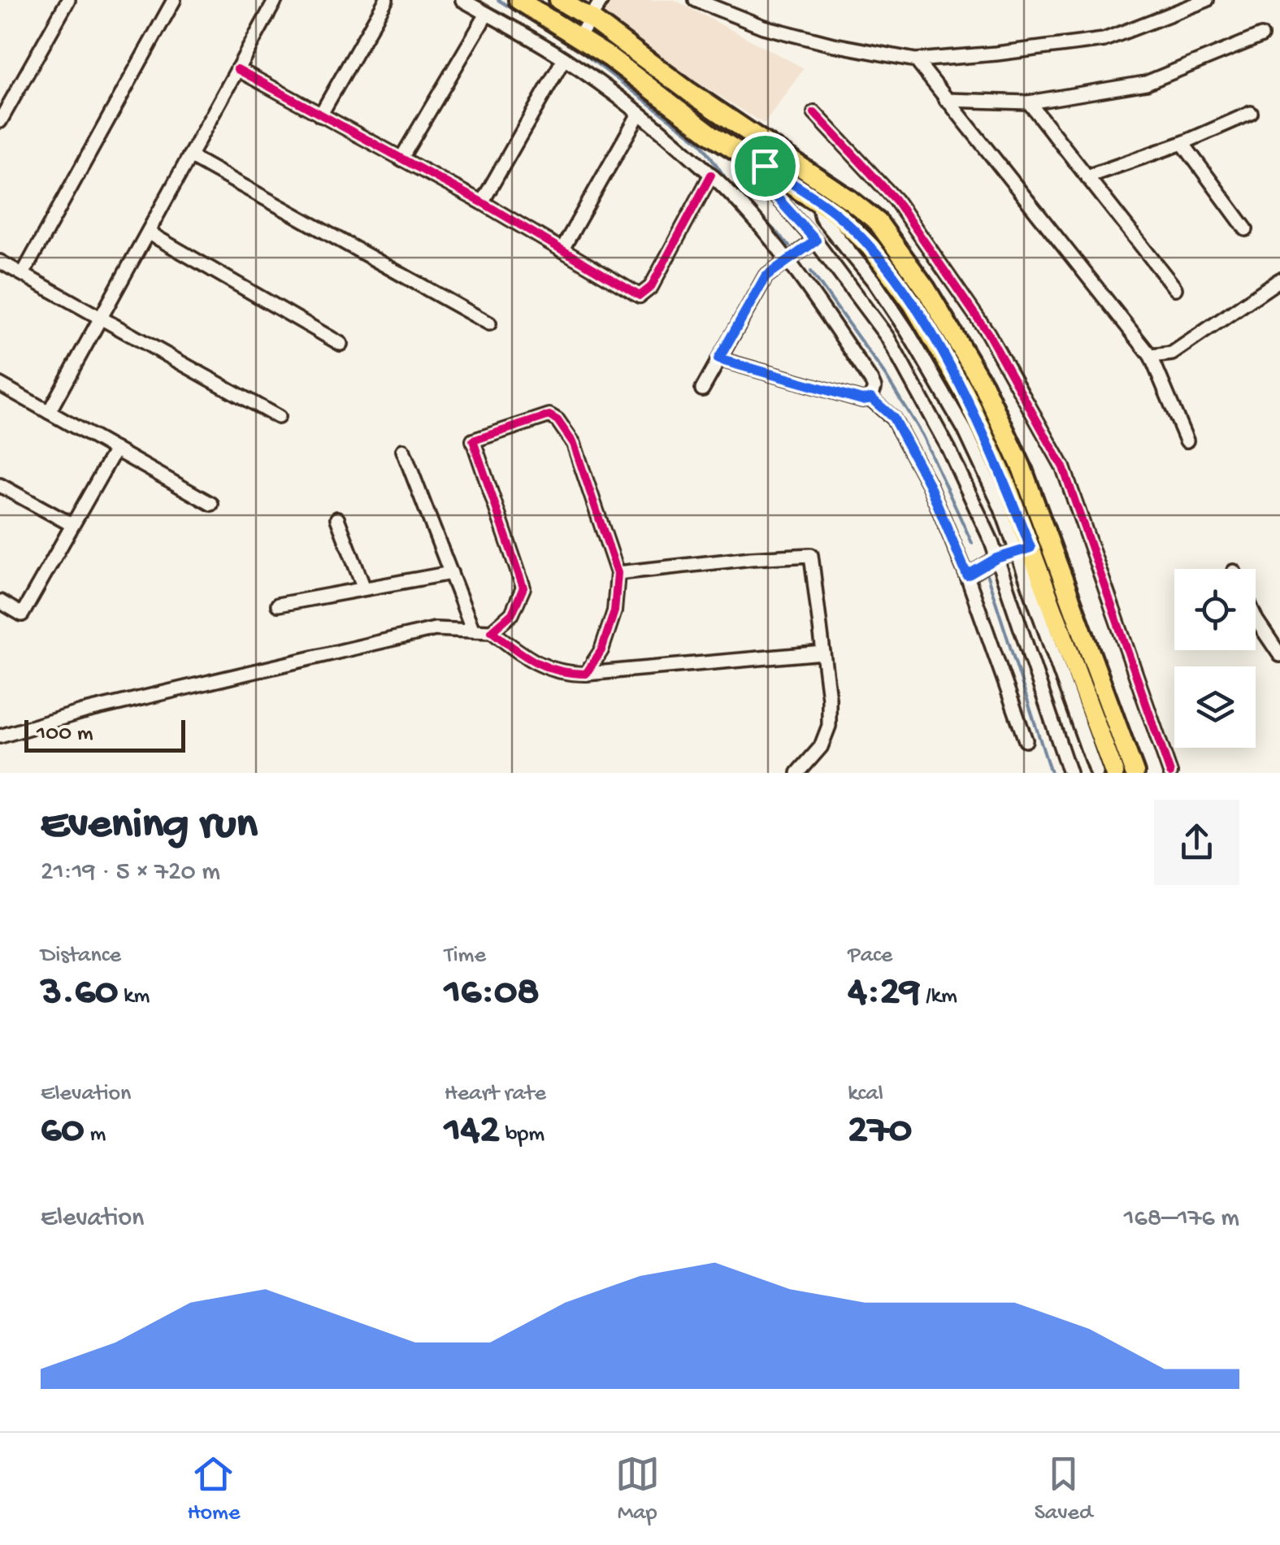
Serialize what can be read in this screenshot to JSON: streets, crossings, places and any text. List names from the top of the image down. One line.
{"scale_bar":"100 m","page":{"scale":"100 m","heading":["Evening run","21:19 · 5 × 720 m"],"stats":[["Distance","3.60 km"],["Time","16:08"],["Pace","4:29 /km"],["Elevation","60 m"],["Heart rate","142 bpm"],["kcal","270"]],"chart":["Elevation","168–176 m"],"tabs":["Home","Map","Saved"]}}
